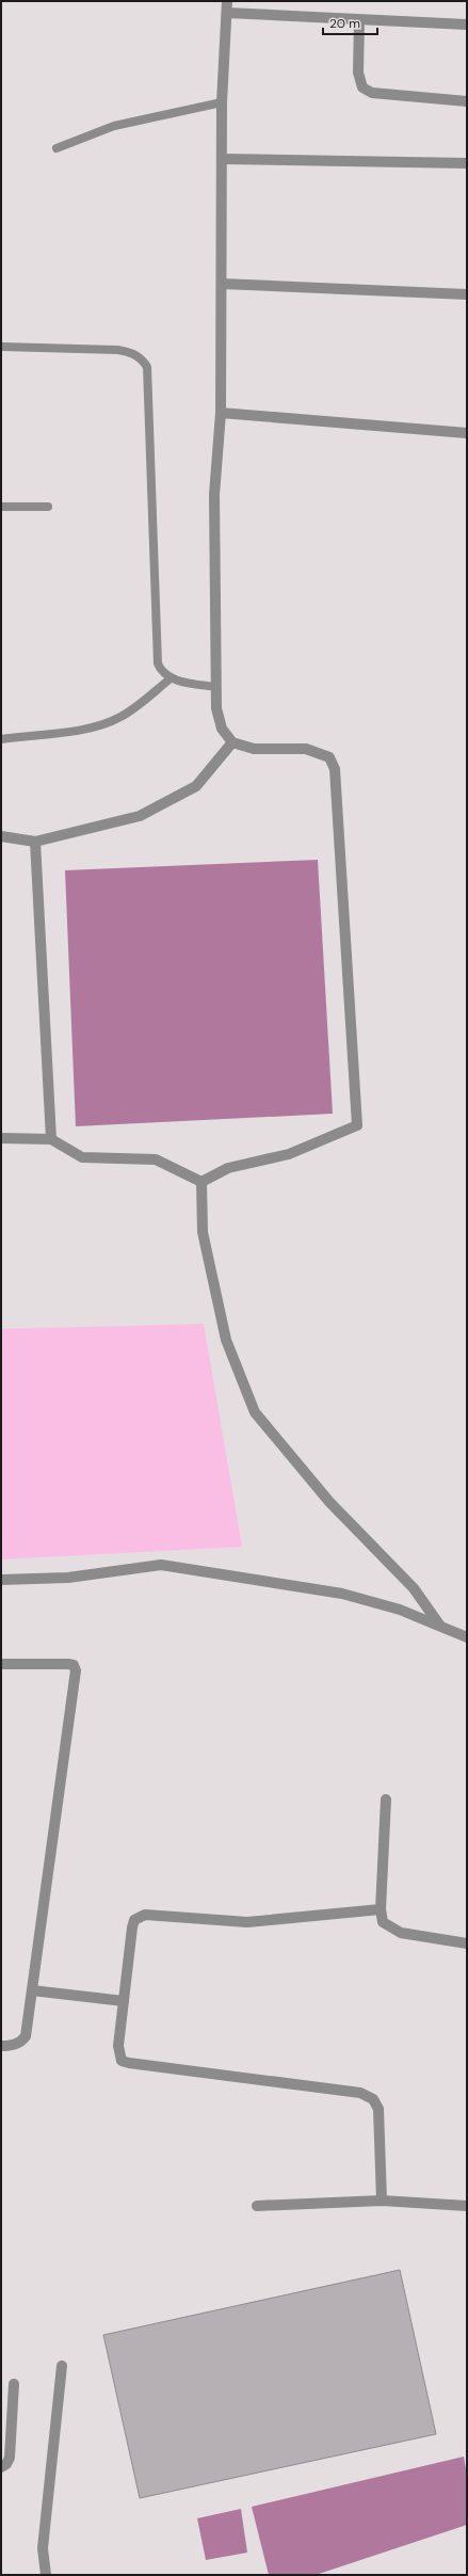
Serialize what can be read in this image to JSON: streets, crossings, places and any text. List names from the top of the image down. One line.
{"scale_bar":"20 m"}
